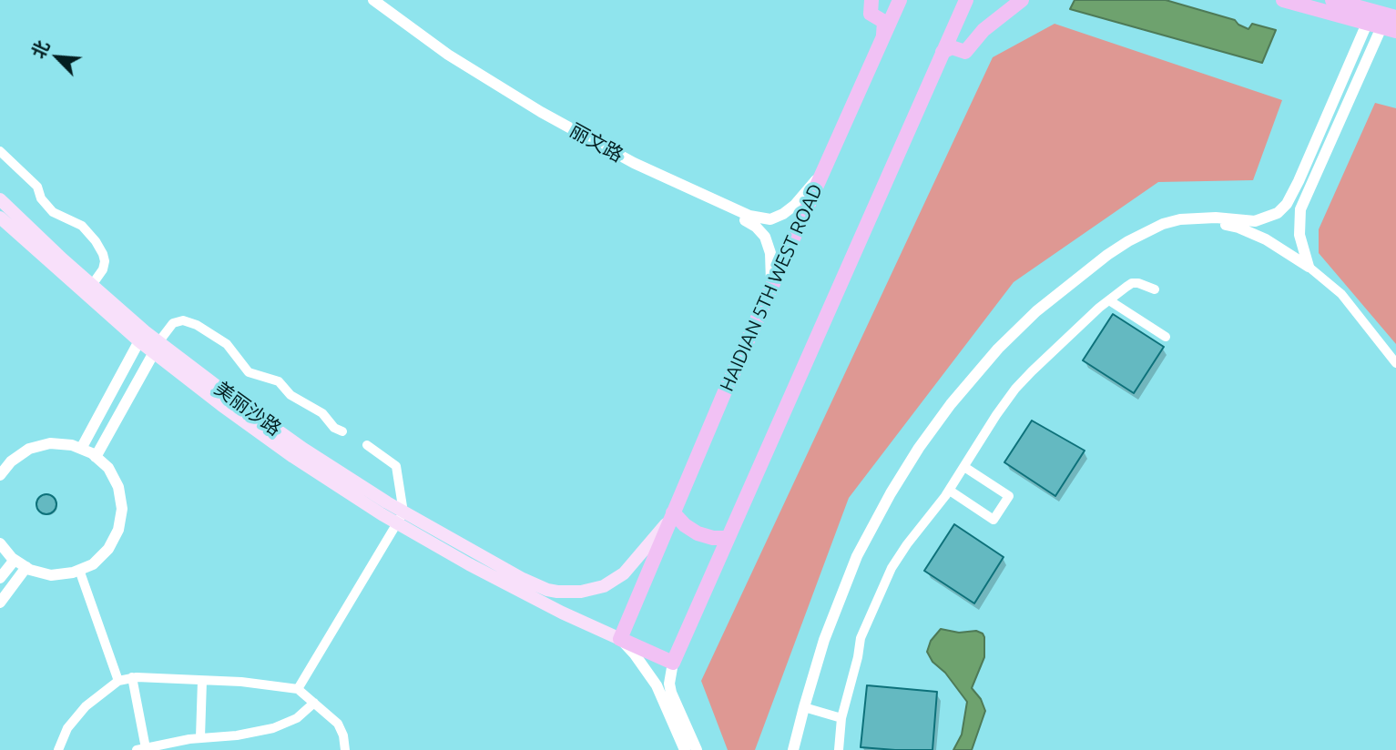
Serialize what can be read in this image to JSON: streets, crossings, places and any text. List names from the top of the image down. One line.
{"streets":{"main road":["HAIDIAN 5TH WEST ROAD","美丽沙路"],"street":["丽文路"]},"crossings":[["丽文路","HAIDIAN 5TH WEST ROAD"]],"north":"top left"}
